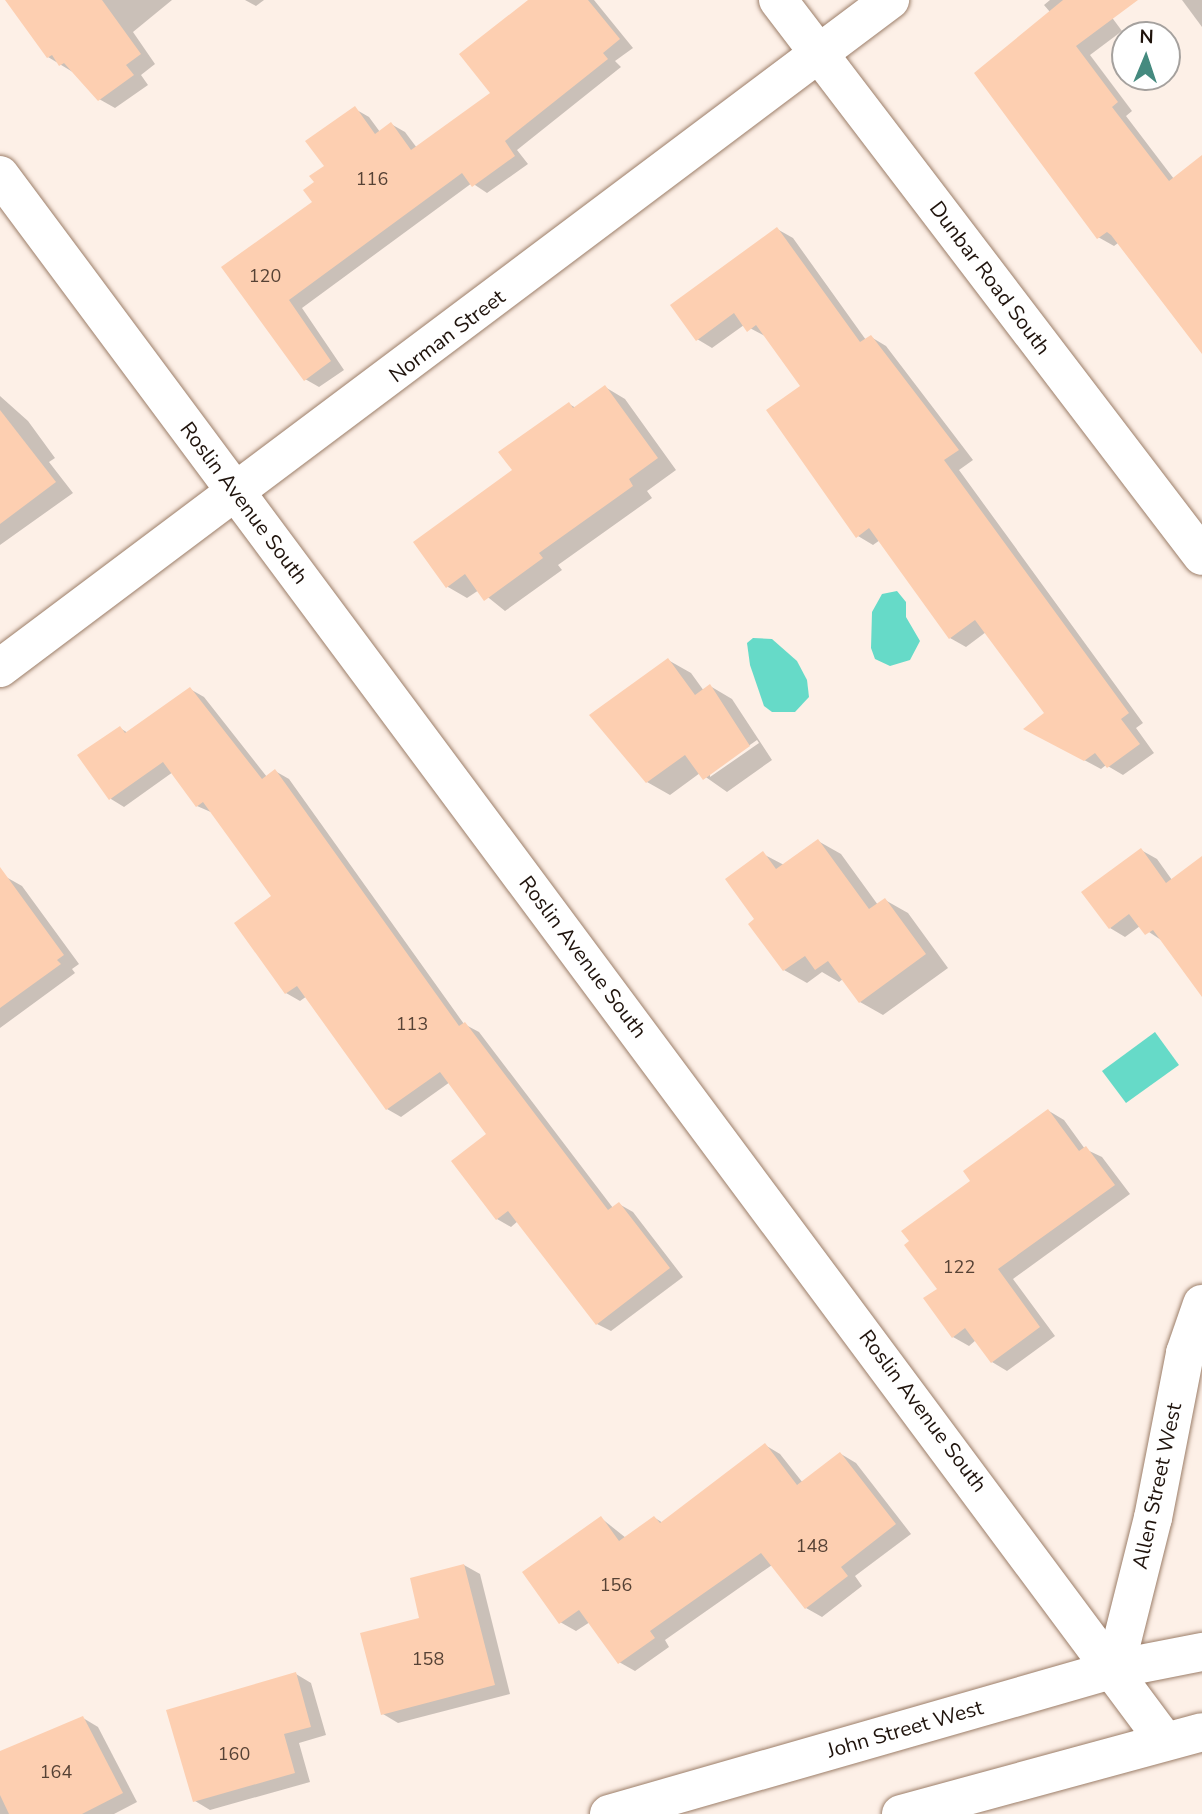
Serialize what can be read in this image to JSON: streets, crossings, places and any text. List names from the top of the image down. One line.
{"streets":{"street":["Dunbar Road South","Norman Street","Roslin Avenue South","Allen Street West","John Street West"]},"crossings":[["Dunbar Road South","Norman Street"],["Norman Street","Roslin Avenue South"],["Roslin Avenue South","Allen Street West"],["Roslin Avenue South","John Street West"],["Allen Street West","John Street West"]],"house_numbers":["116","120","113","122","148","156","158","160","164"],"north":"top"}
